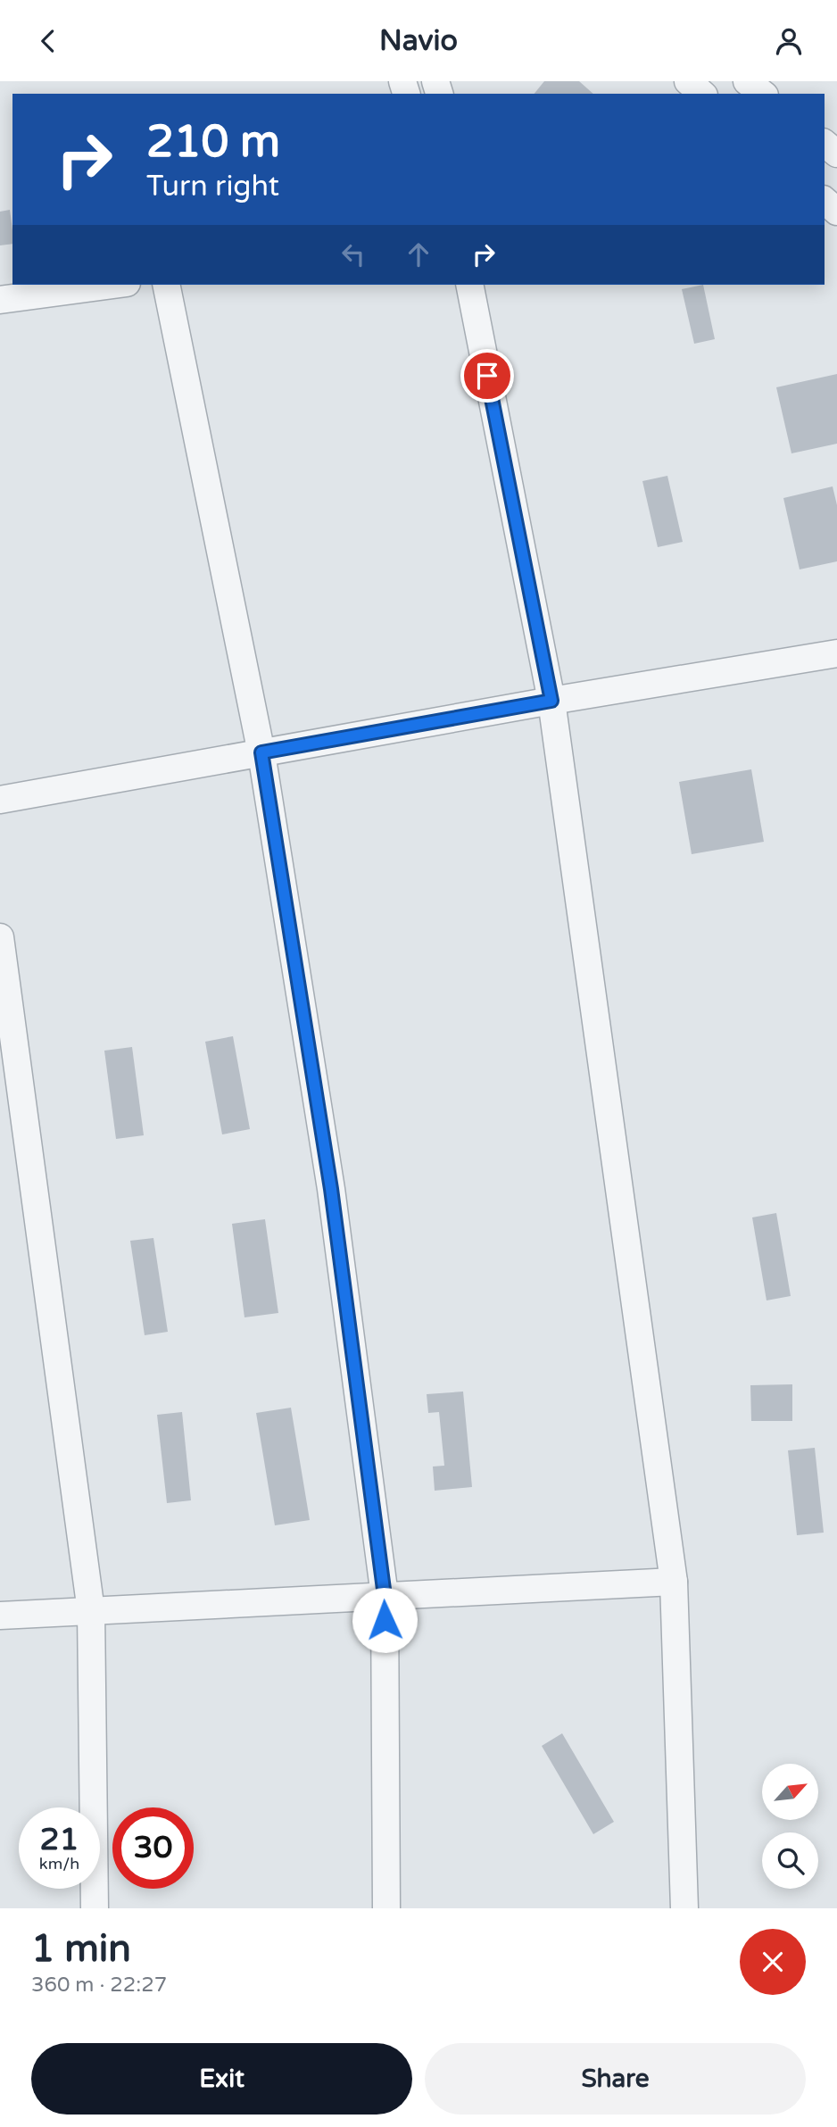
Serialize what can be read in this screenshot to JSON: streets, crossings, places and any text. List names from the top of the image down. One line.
{"north":"top right","page":{"header":"Navio","turn":["210 m","Turn right"],"speed":"21 km/h","limit":"30","heading":["1 min","360 m · 22:27"],"buttons":["Exit","Share"]}}
